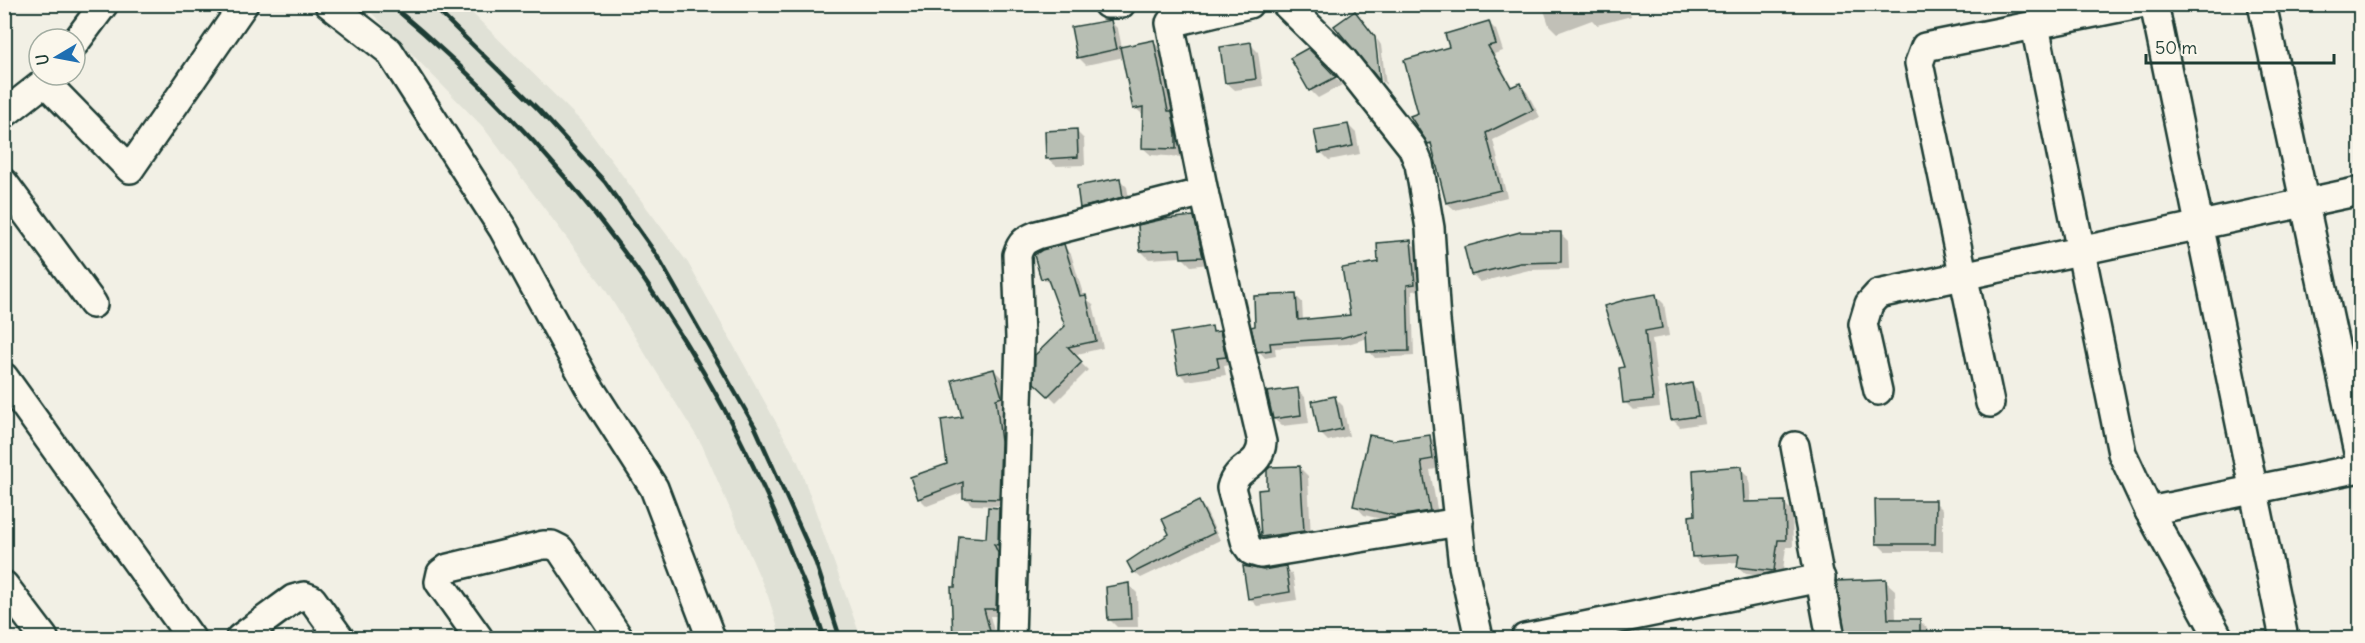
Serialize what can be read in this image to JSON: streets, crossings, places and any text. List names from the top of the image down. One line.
{"scale_bar":"50 m","north":"left"}
